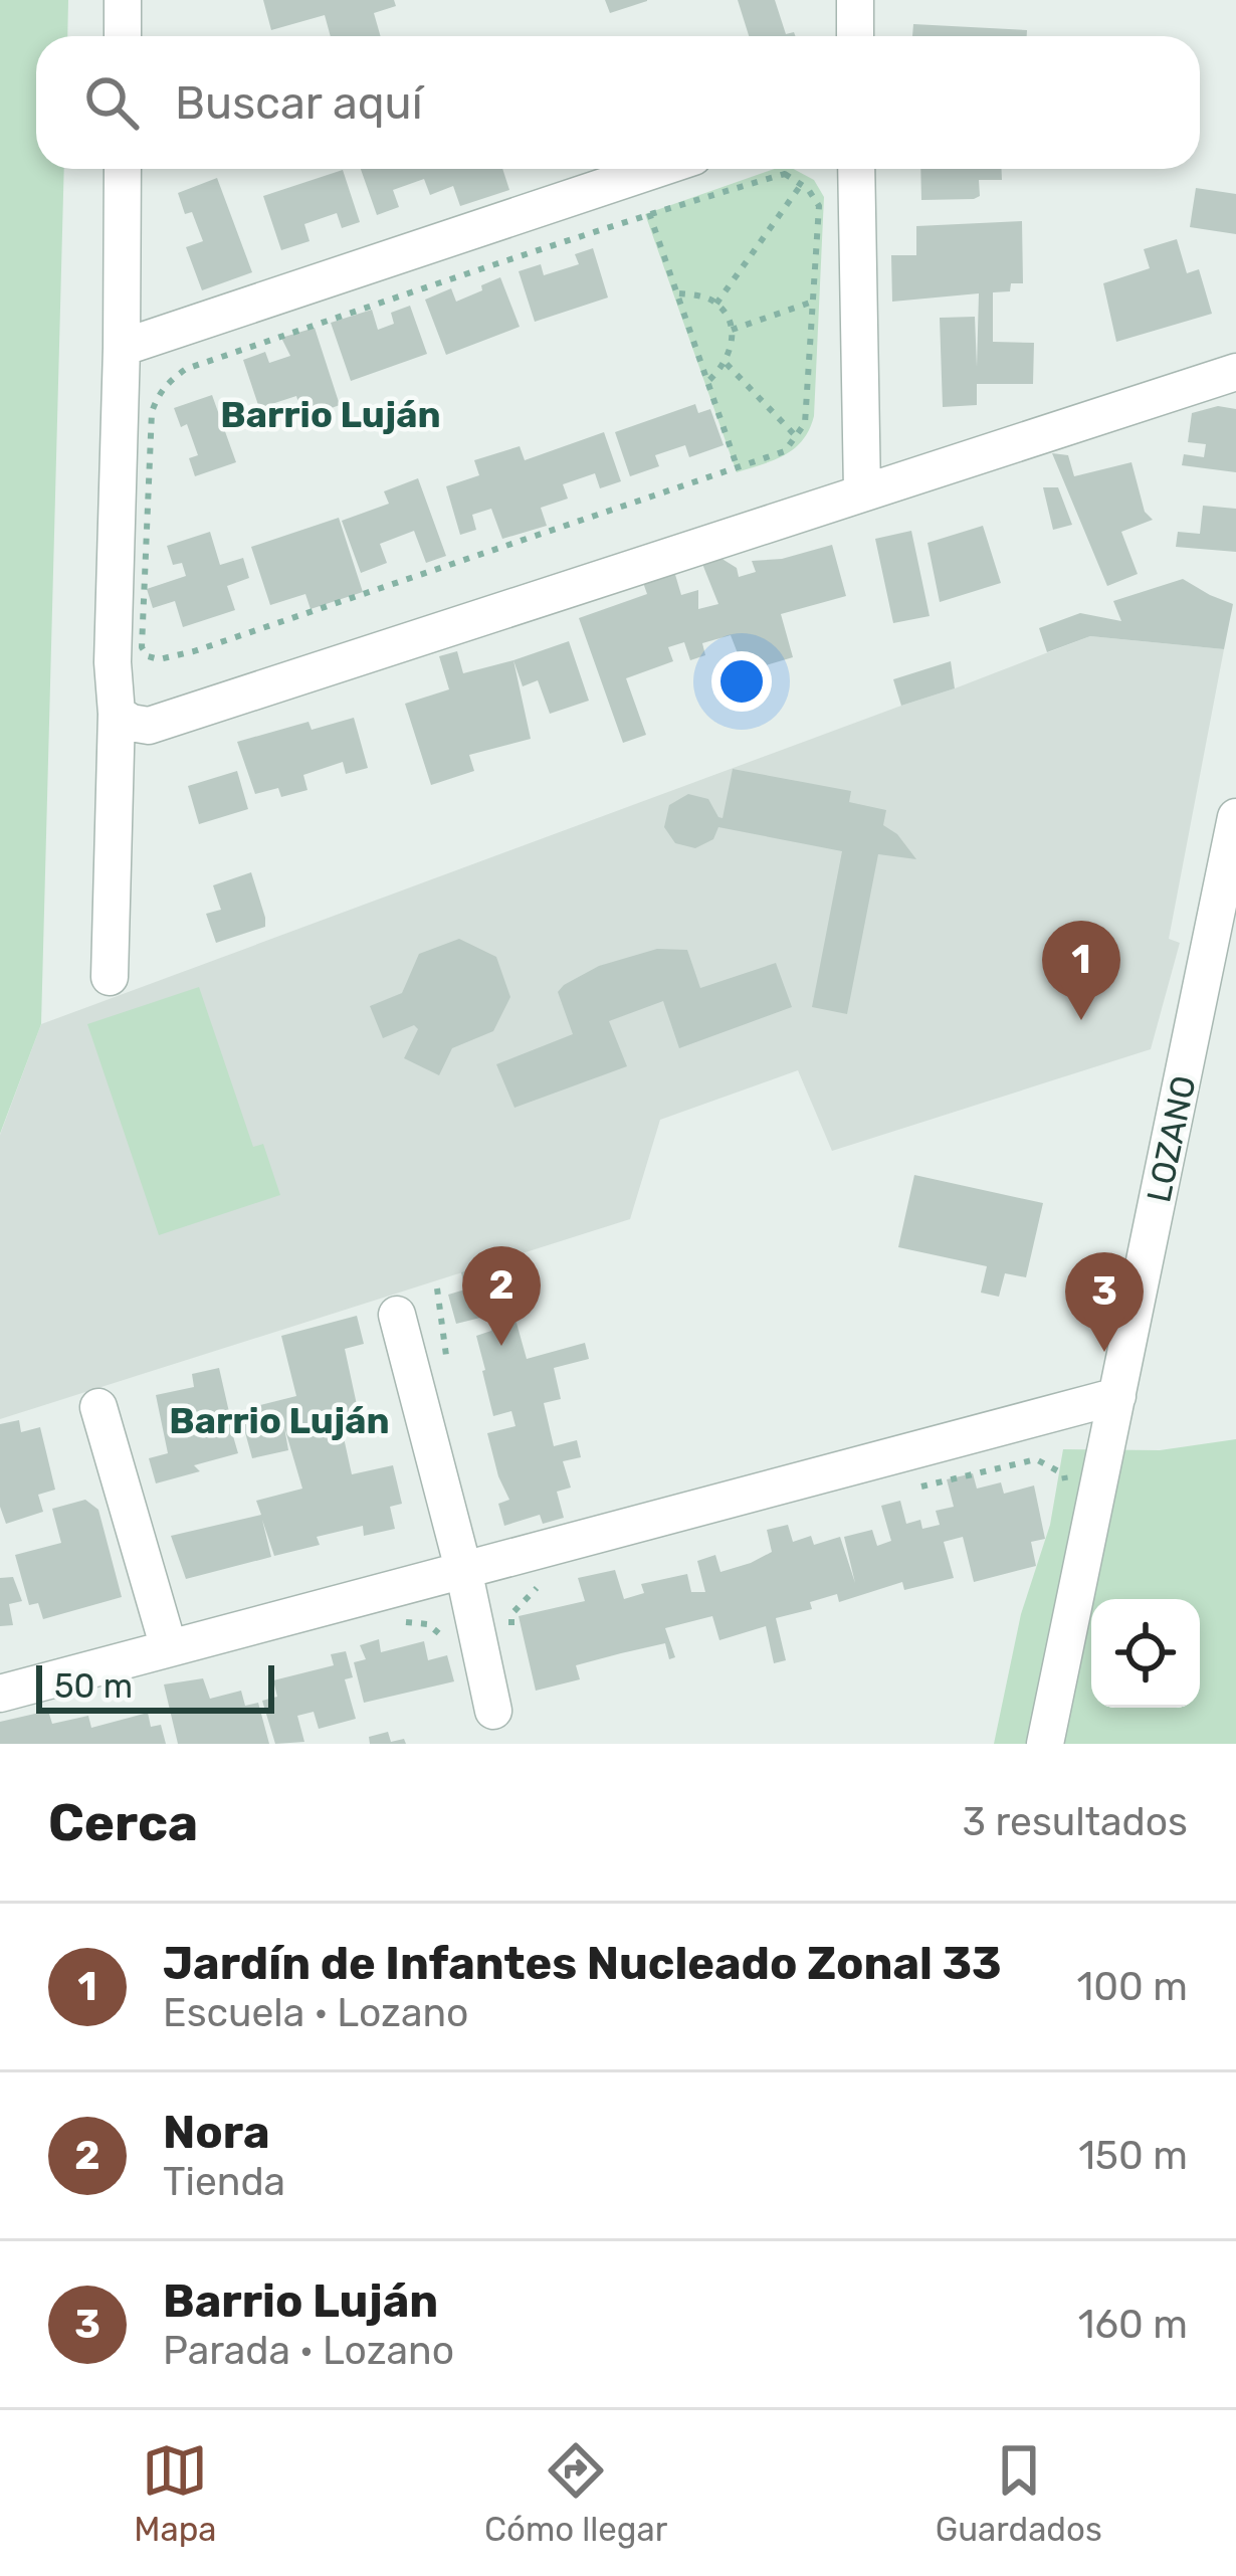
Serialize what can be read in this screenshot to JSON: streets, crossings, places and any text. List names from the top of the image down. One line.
{"streets":{"street":["LOZANO"]},"districts":["Barrio Luján","Barrio Luján"],"scale_bar":"50 m","page":{"search":"Buscar aquí","pins":["1","2","3"],"scale":"50 m","heading":["Cerca","3 resultados"],"list":[{"mark":"1","name":"Jardín de Infantes Nucleado Zonal 33","note":"Escuela · Lozano","value":"100 m"},{"mark":"2","name":"Nora","note":"Tienda","value":"150 m"},{"mark":"3","name":"Barrio Luján","note":"Parada · Lozano","value":"160 m"}],"nav":["Mapa","Cómo llegar","Guardados"]}}
